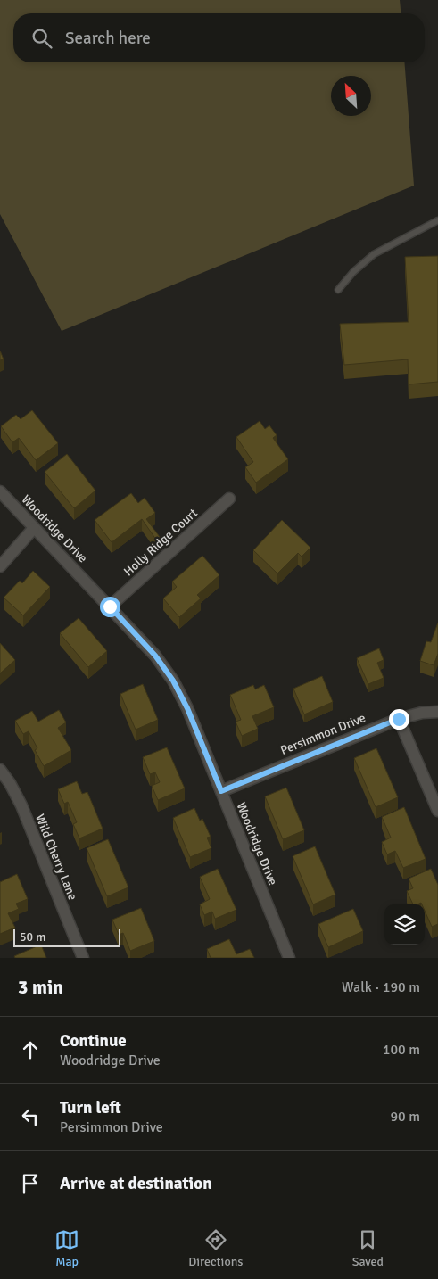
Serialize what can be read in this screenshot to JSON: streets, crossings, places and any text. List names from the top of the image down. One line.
{"streets":{"street":["Woodridge Drive","Holly Ridge Court","Persimmon Drive","Wild Cherry Lane"]},"crossings":[["Woodridge Drive","Holly Ridge Court"],["Woodridge Drive","Persimmon Drive"]],"scale_bar":"50 m","north":"top left","page":{"search":"Search here","scale":"50 m","heading":["3 min","Walk · 190 m"],"list":[["Continue","Woodridge Drive","100 m"],["Turn left","Persimmon Drive","90 m"],"Arrive at destination"],"nav":["Map","Directions","Saved"]}}
